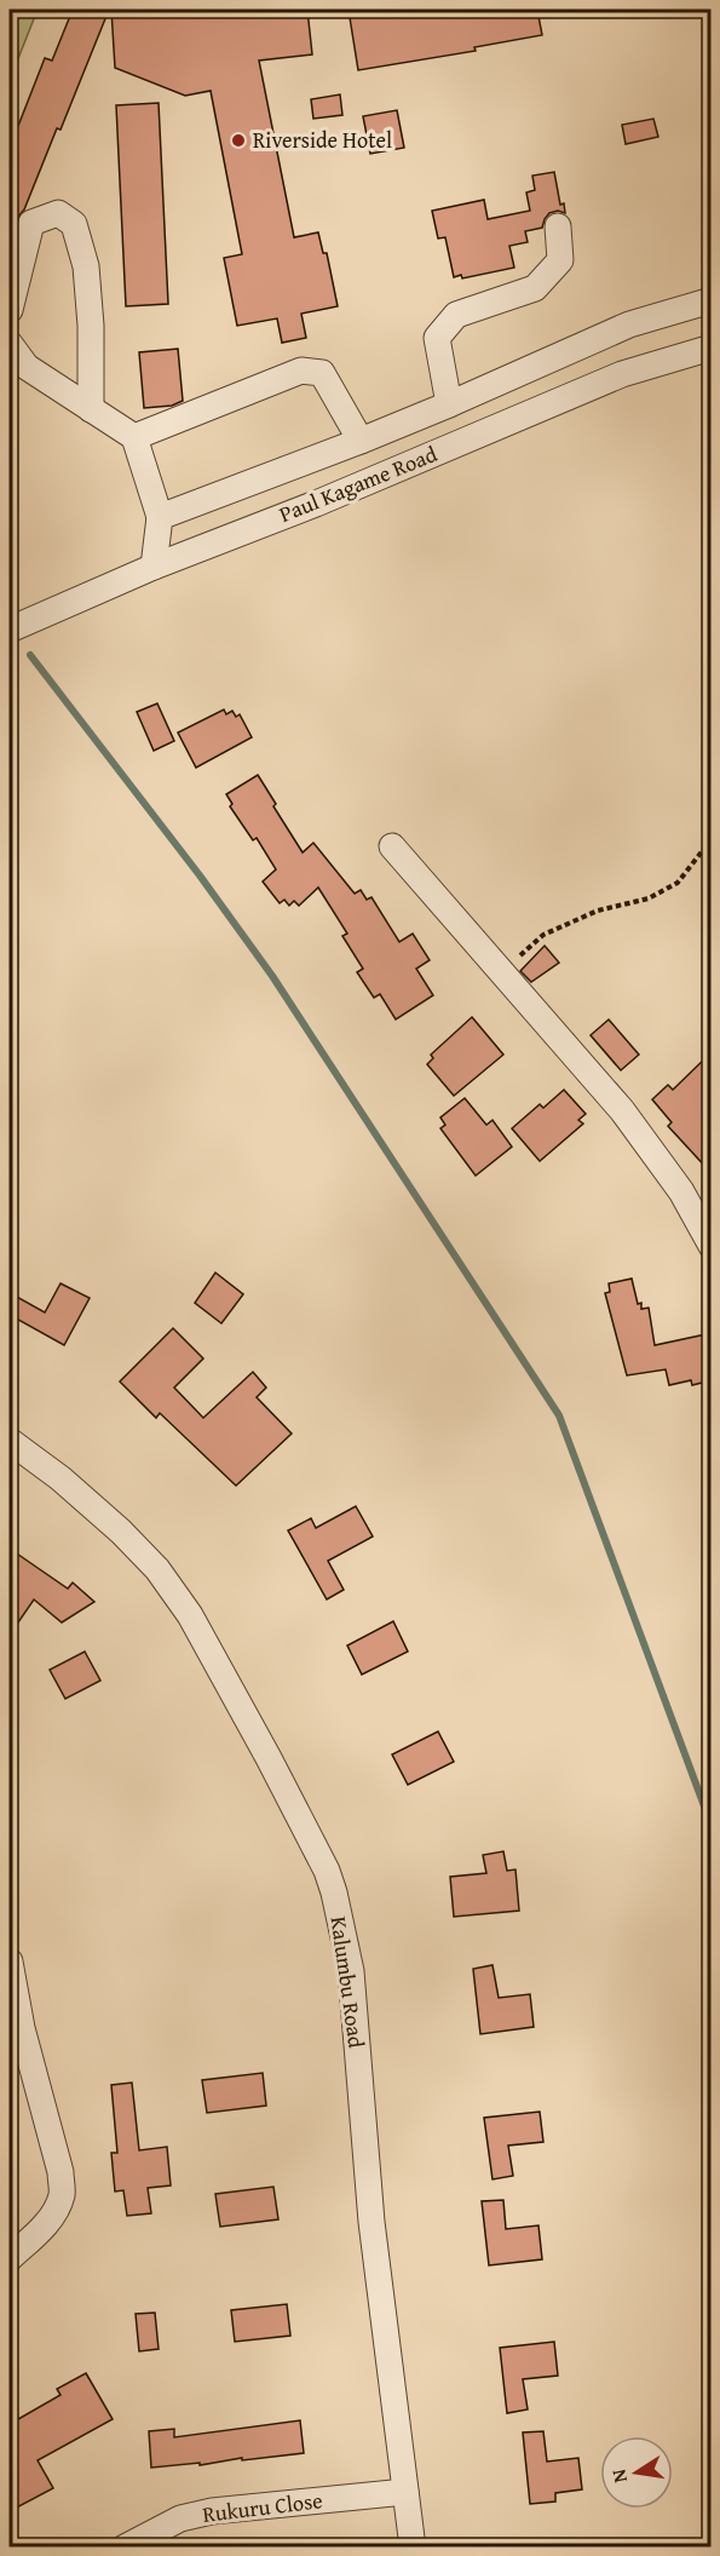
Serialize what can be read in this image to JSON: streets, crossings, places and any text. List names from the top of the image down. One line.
{"streets":{"street":["Paul Kagame Road","Kalumbu Road","Rukuru Close"]},"crossings":[["Kalumbu Road","Rukuru Close"]],"places":["Riverside Hotel"],"north":"left"}
